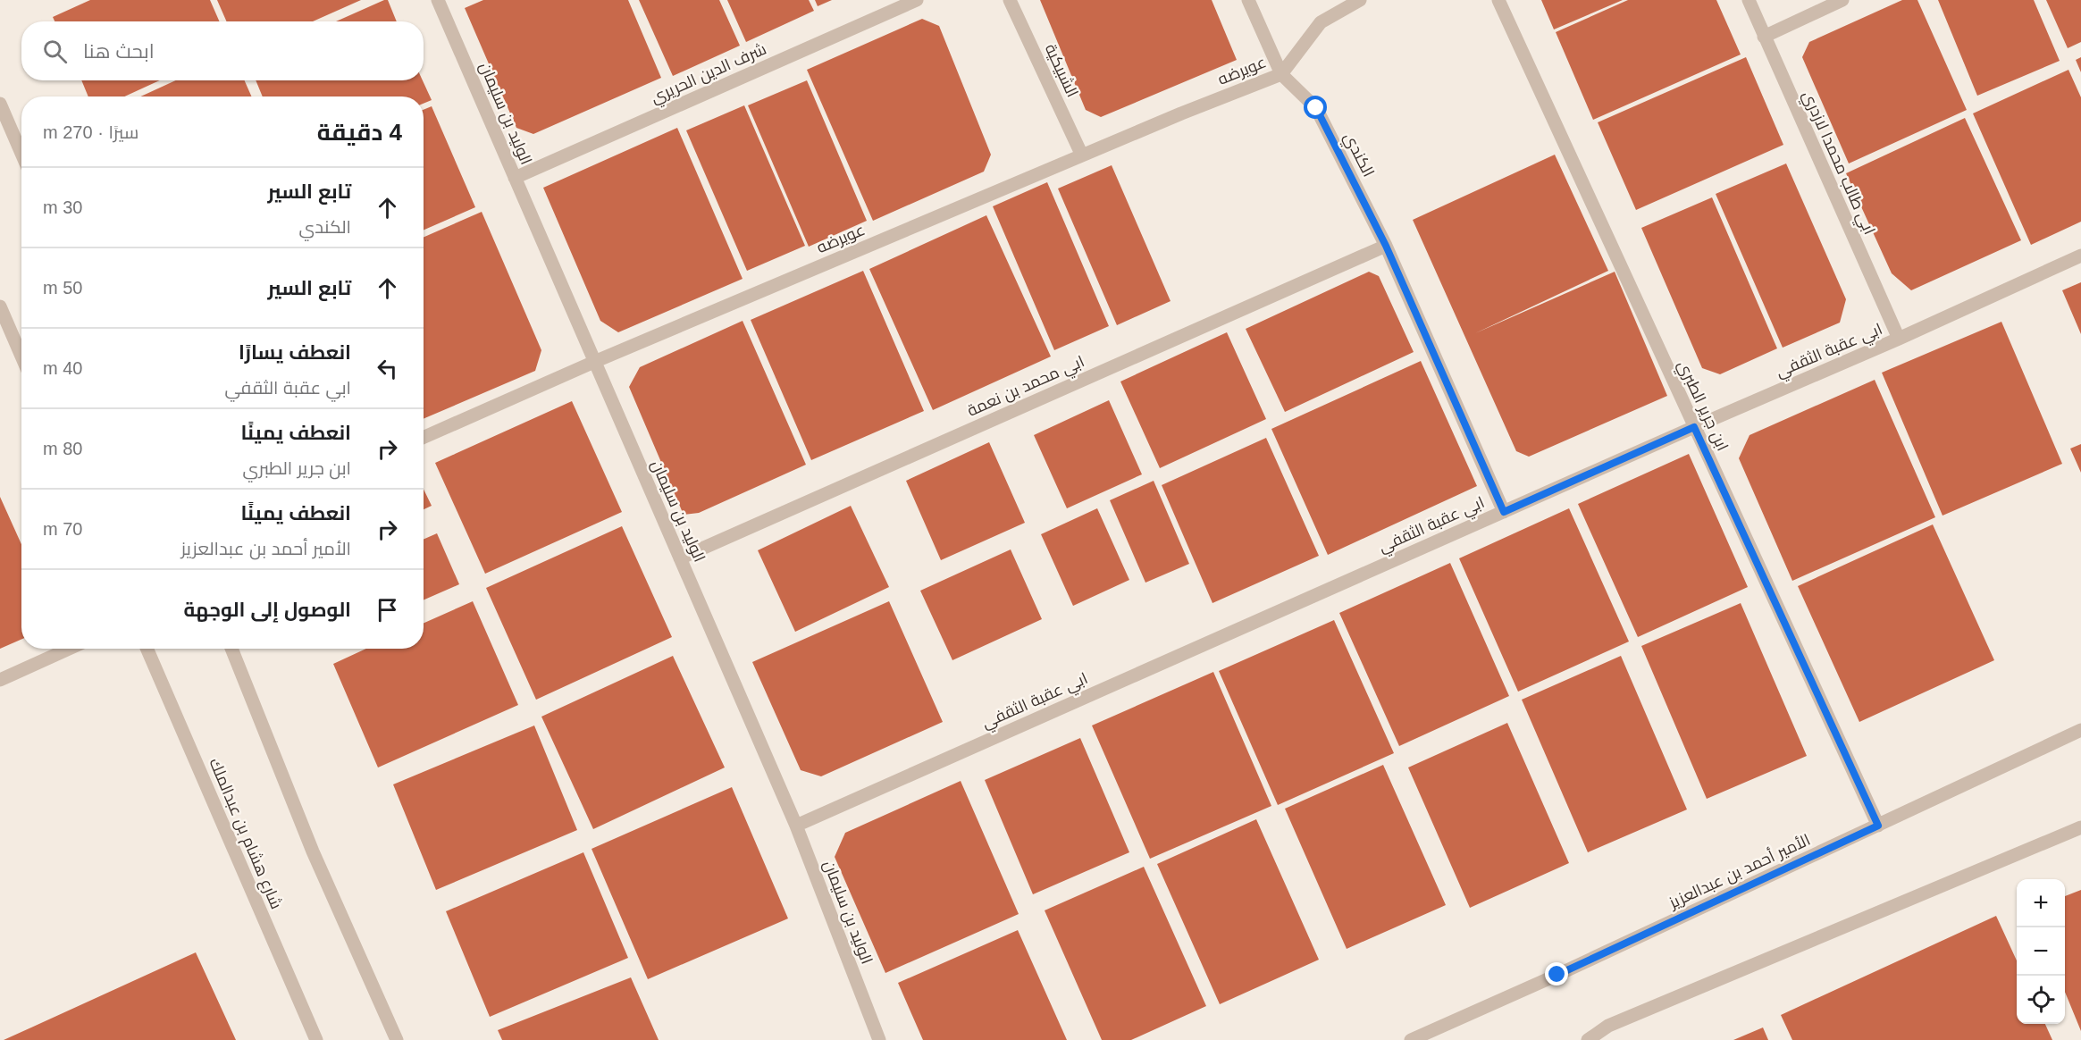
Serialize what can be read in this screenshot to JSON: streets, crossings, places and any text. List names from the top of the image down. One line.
{"streets":{"street":["الشبيكية","عويرضه","شرف الدين الحريري","الوليد بن سليمان","الكندي","ابي طالب محمدا لازدري","ابي عقبة الثقفي","ابي محمد بن نعمة","ابن جرير الطبري","شارع هشام بن عبدالملك","الأمير أحمد بن عبدالعزيز"]},"crossings":[["الشبيكية","عويرضه"],["عويرضه","الوليد بن سليمان"],["عويرضه","الكندي"],["شرف الدين الحريري","الوليد بن سليمان"],["الوليد بن سليمان","ابي عقبة الثقفي"],["الوليد بن سليمان","ابي محمد بن نعمة"],["الكندي","ابي عقبة الثقفي"],["الكندي","ابي محمد بن نعمة"],["ابي طالب محمدا لازدري","ابي عقبة الثقفي"],["ابي عقبة الثقفي","ابن جرير الطبري"],["ابن جرير الطبري","الأمير أحمد بن عبدالعزيز"]],"page":{"search":"ابحث هنا","heading":["4 دقيقة","سيرًا · 270 m"],"list":[["تابع السير","الكندي","30 m"],["تابع السير","50 m"],["انعطف يسارًا","ابي عقبة الثقفي","40 m"],["انعطف يمينًا","ابن جرير الطبري","80 m"],["انعطف يمينًا","الأمير أحمد بن عبدالعزيز","70 m"],"الوصول إلى الوجهة"],"map_buttons":["+","−"]}}
